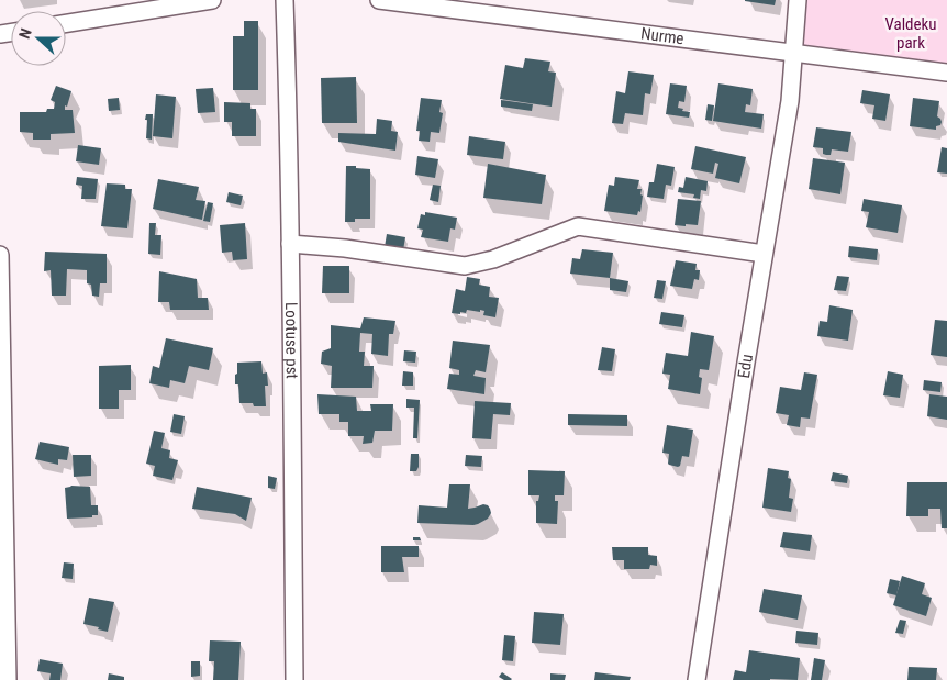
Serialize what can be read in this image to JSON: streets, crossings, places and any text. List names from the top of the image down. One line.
{"streets":{"street":["Nurme","Lootuse pst","Edu"]},"crossings":[["Nurme","Edu"]],"parks":["Valdeku park"],"north":"left"}
